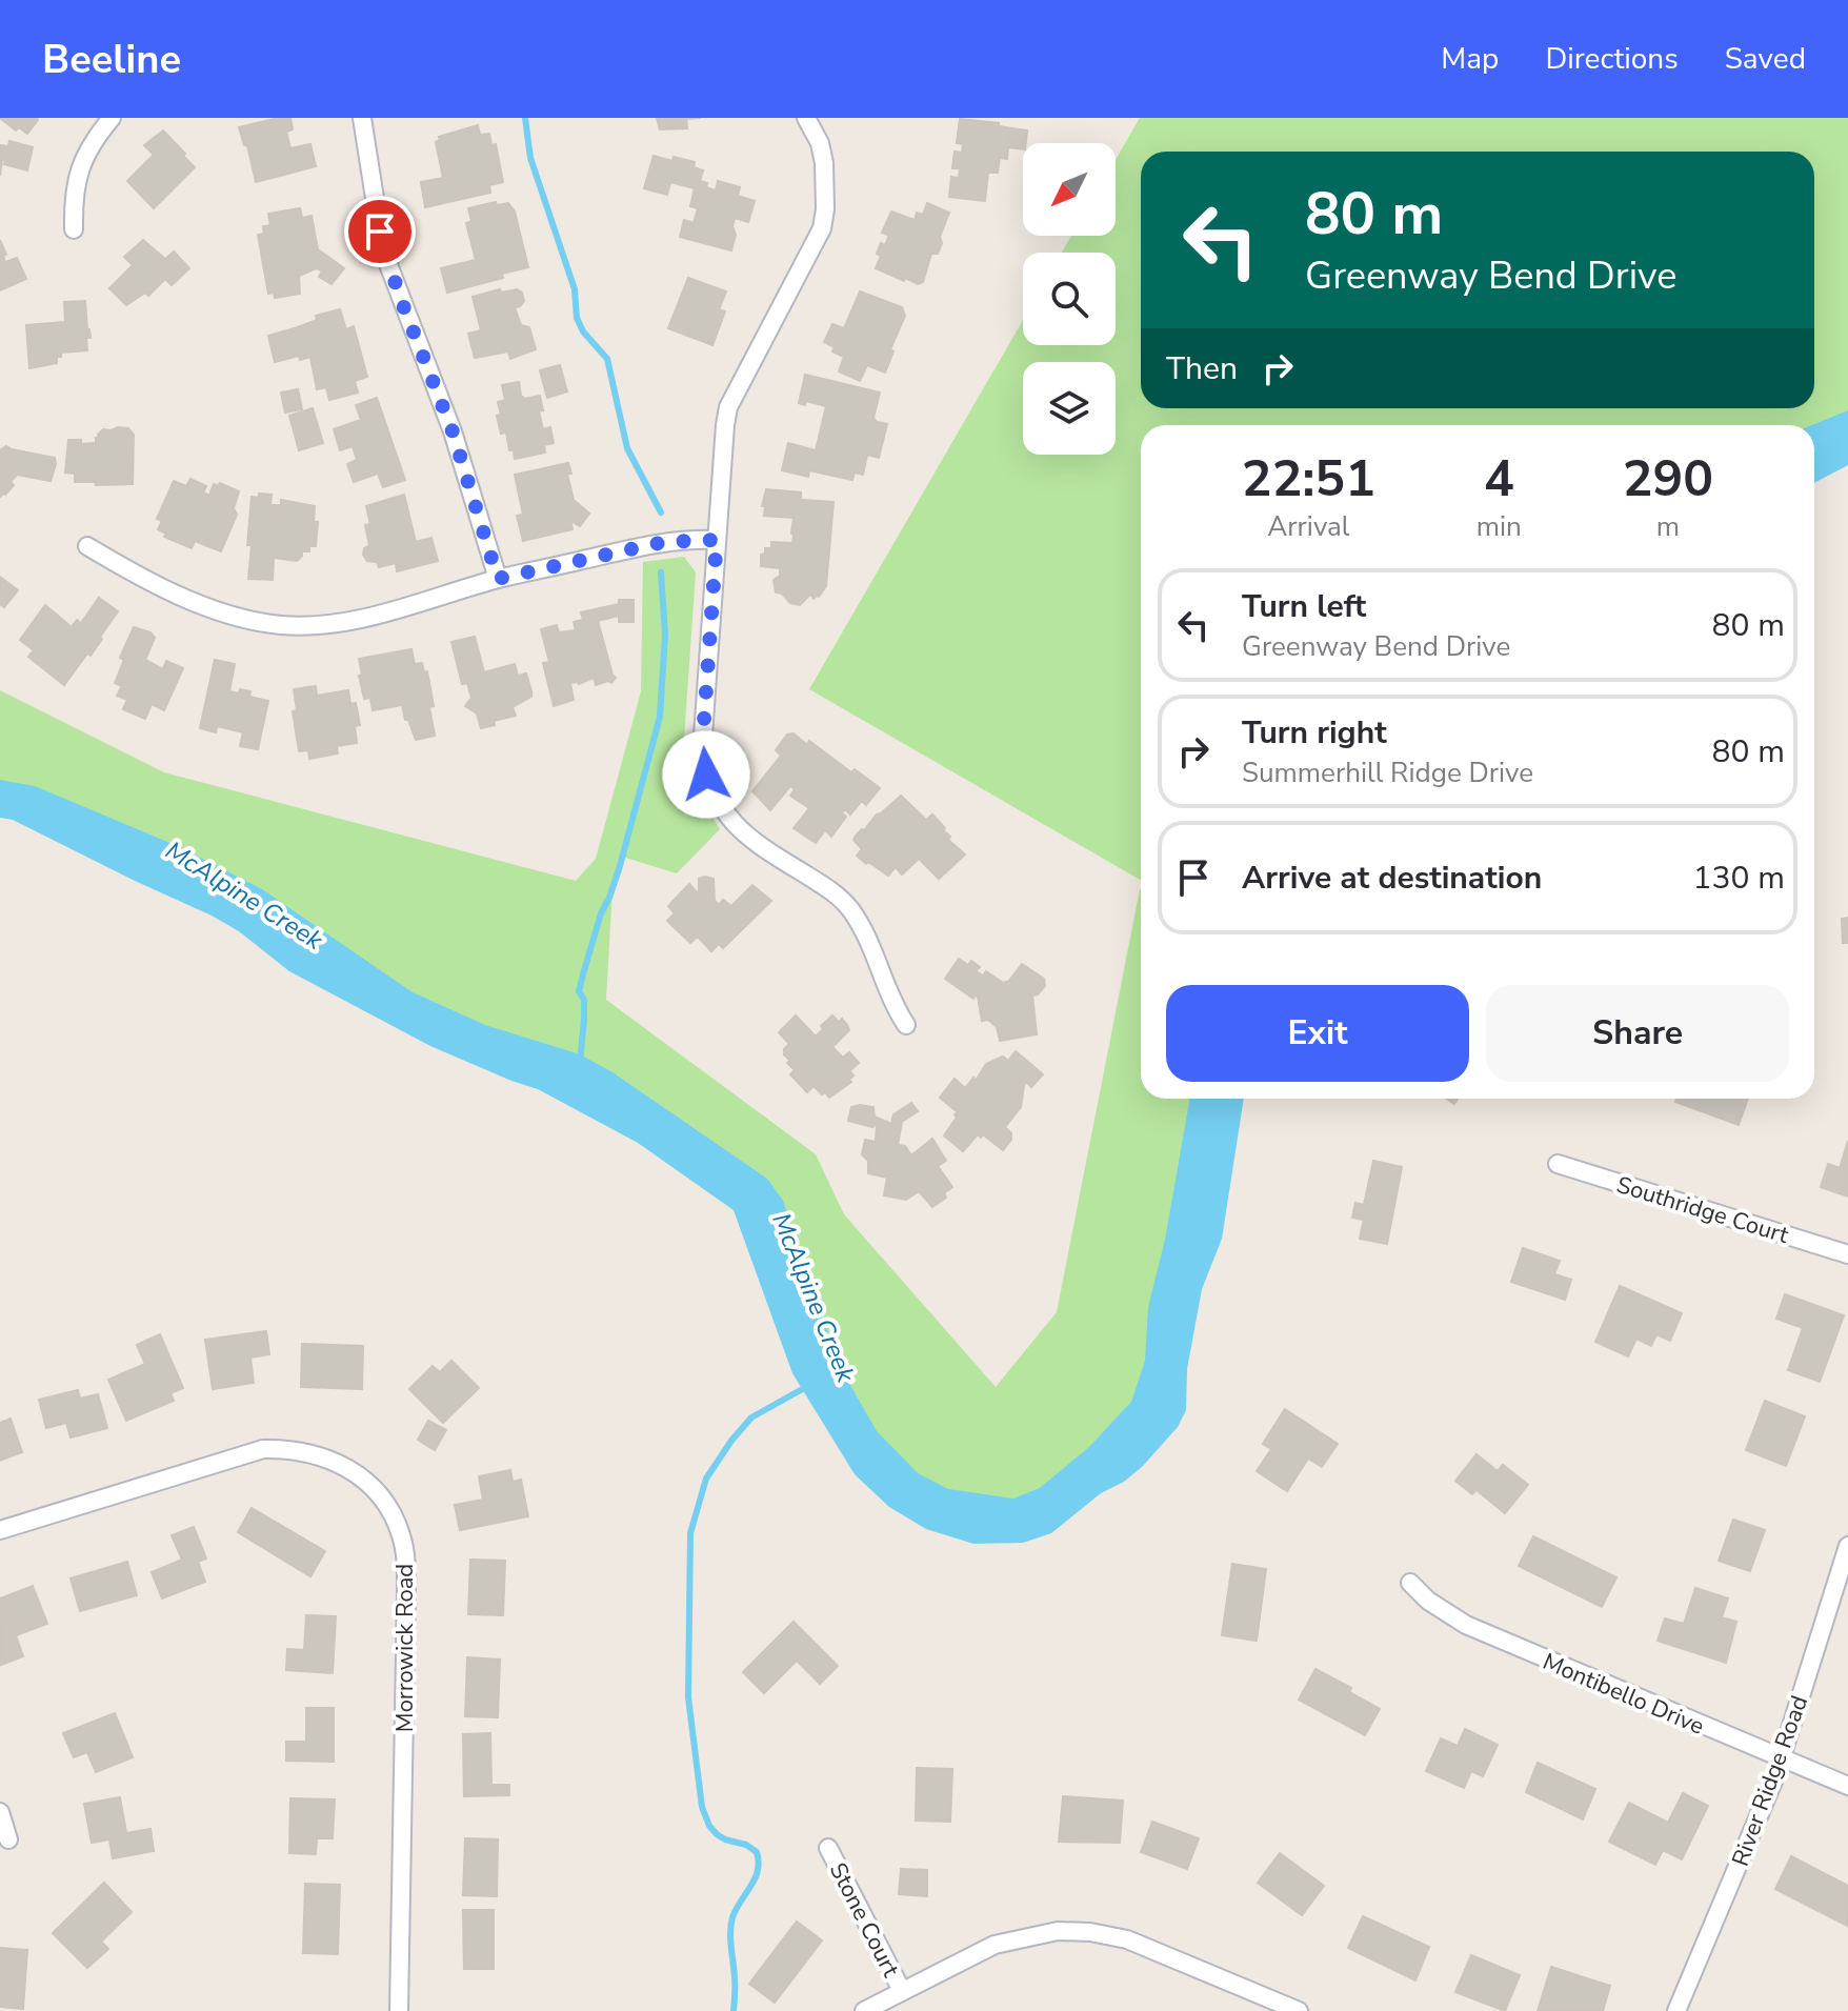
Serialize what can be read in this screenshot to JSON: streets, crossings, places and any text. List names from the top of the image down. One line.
{"streets":{"street":["Southridge Court","Morrowick Road","Montibello Drive","River Ridge Road","Stone Court"]},"crossings":[["Montibello Drive","River Ridge Road"]],"water":["McAlpine Creek"],"north":"bottom left","page":{"header":"Beeline","nav":["Map","Directions","Saved"],"turn":["80 m","Greenway Bend Drive"],"then":"Then","eta":["22:51","Arrival","4","min","290","m"],"list":[{"name":"Turn left","note":"Greenway Bend Drive","value":"80 m"},{"name":"Turn right","note":"Summerhill Ridge Drive","value":"80 m"},{"name":"Arrive at destination","value":"130 m"}],"buttons":["Exit","Share"]}}
